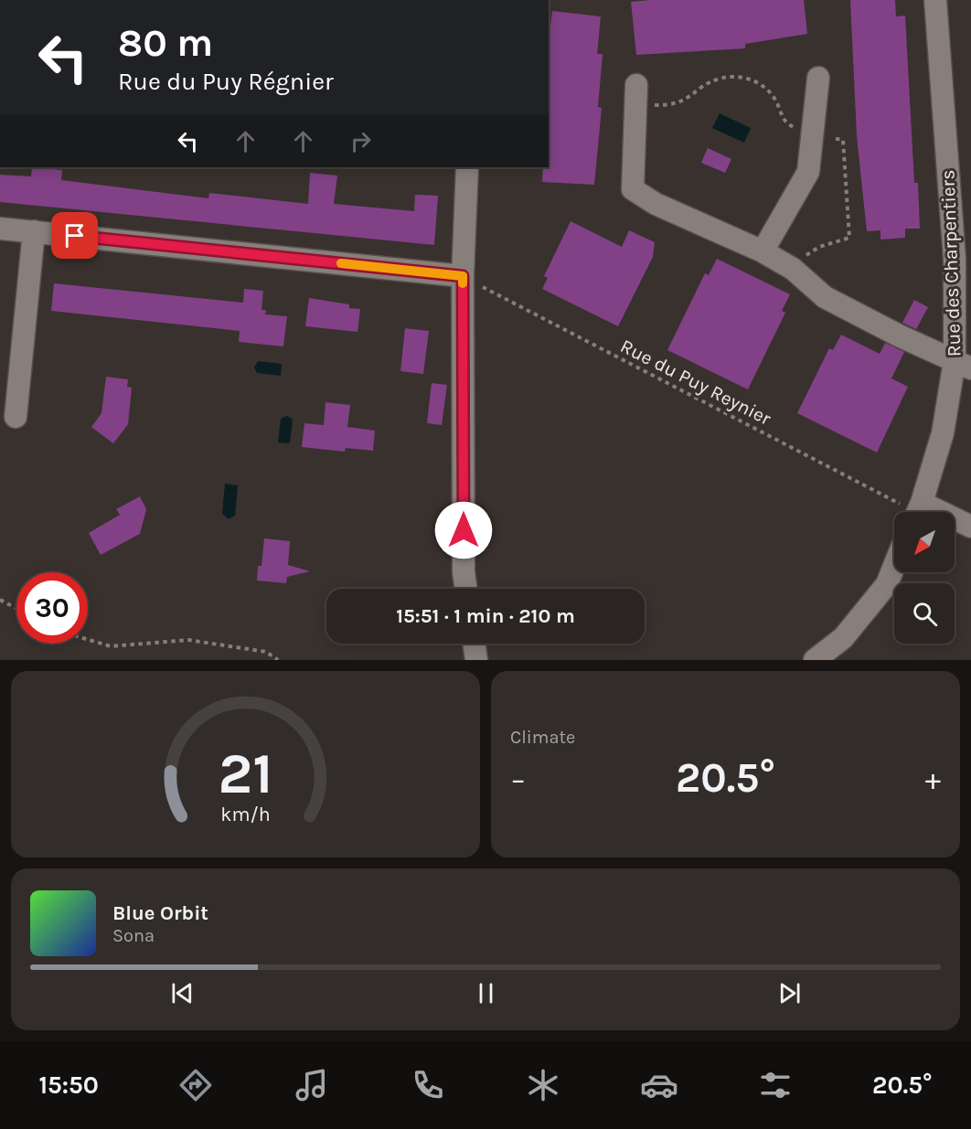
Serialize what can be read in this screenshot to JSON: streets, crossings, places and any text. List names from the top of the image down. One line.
{"streets":{"street":["Rue des Charpentiers"],"path":["Rue du Puy Reynier"]},"crossings":[["Rue des Charpentiers","Rue du Puy Reynier"]],"north":"bottom left","page":{"turn":["80 m","Rue du Puy Régnier"],"limit":"30","trip":"15:51 · 1 min · 210 m","tile":"Climate","heat":["−","20.5°","+"],"song":["Blue Orbit","Sona"],"tabs":["15:50","20.5°"],"gauge":["21","km/h"]}}
